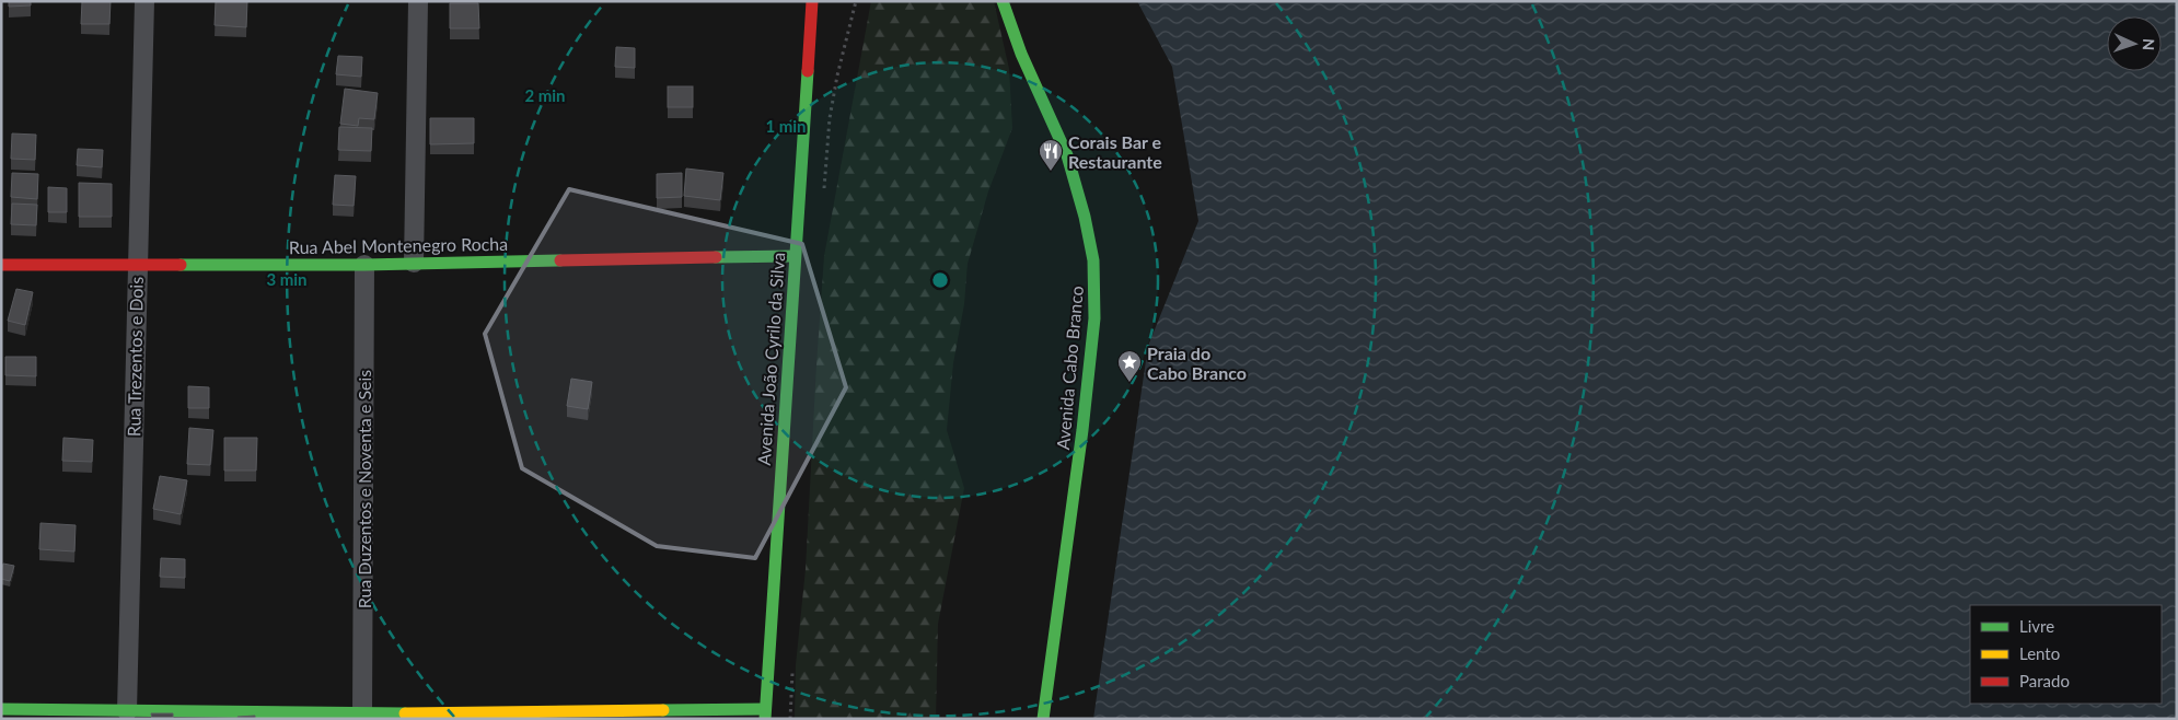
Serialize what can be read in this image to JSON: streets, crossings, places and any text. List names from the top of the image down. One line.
{"streets":{"street":["Rua Abel Montenegro Rocha","Rua Trezentos e Dois","Avenida João Cyrilo da Silva","Avenida Cabo Branco","Rua Duzentos e Noventa e Seis"]},"crossings":[["Rua Abel Montenegro Rocha","Rua Trezentos e Dois"],["Rua Abel Montenegro Rocha","Avenida João Cyrilo da Silva"],["Rua Abel Montenegro Rocha","Rua Duzentos e Noventa e Seis"]],"places":{"restaurant":["Corais Bar e Restaurante"],"place":["Praia do Cabo Branco"]},"legend":["Livre","Lento","Parado"],"north":"right","rings":["2 min","1 min","3 min"]}
